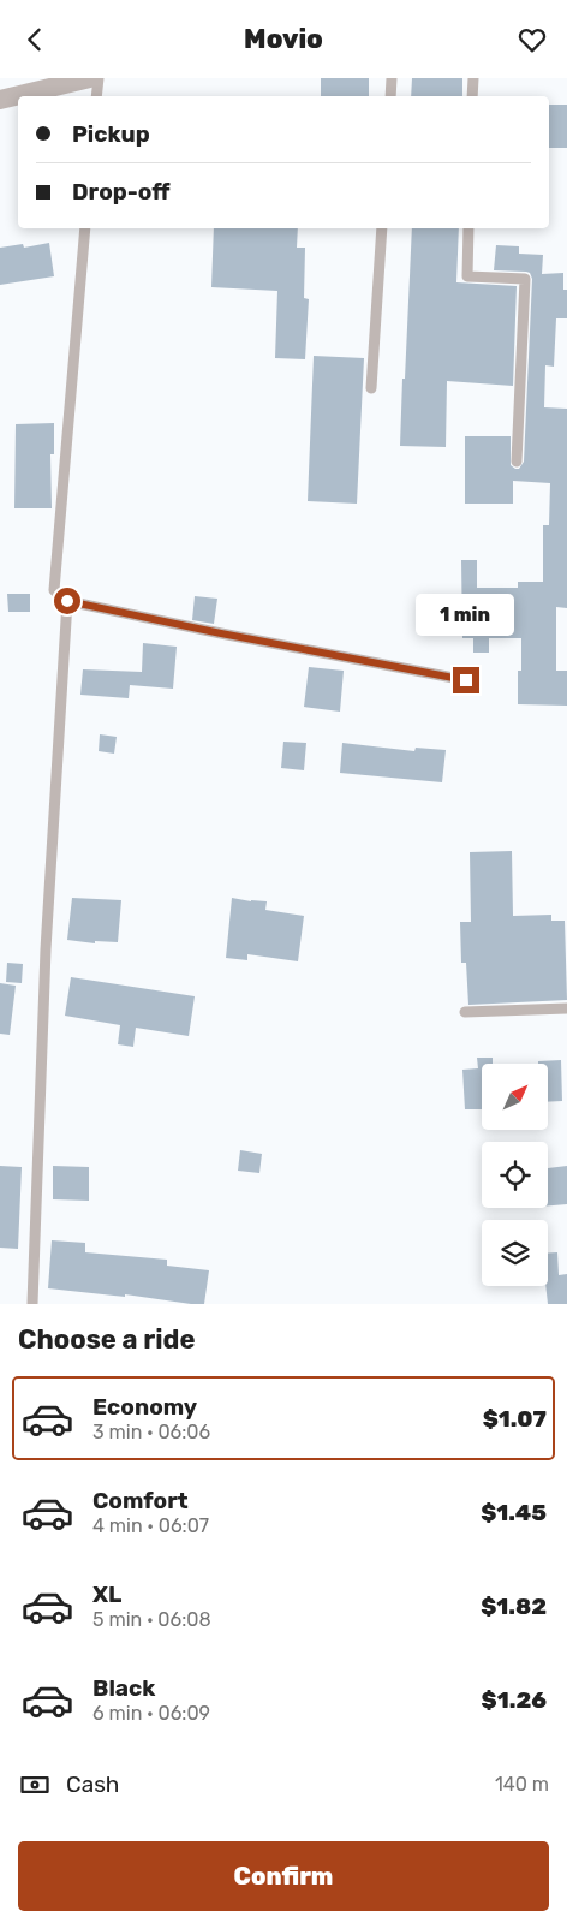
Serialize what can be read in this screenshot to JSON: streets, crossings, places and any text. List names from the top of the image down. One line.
{"north":"top right","page":{"header":"Movio","banner":["Pickup","Drop-off"],"bubble":"1 min","heading":"Choose a ride","list":[{"name":"Economy","note":"3 min · 06:06","value":"$1.07"},{"name":"Comfort","note":"4 min · 06:07","value":"$1.45"},{"name":"XL","note":"5 min · 06:08","value":"$1.82"},{"name":"Black","note":"6 min · 06:09","value":"$1.26"}],"pay":["Cash","140 m"],"buttons":"Confirm"}}
